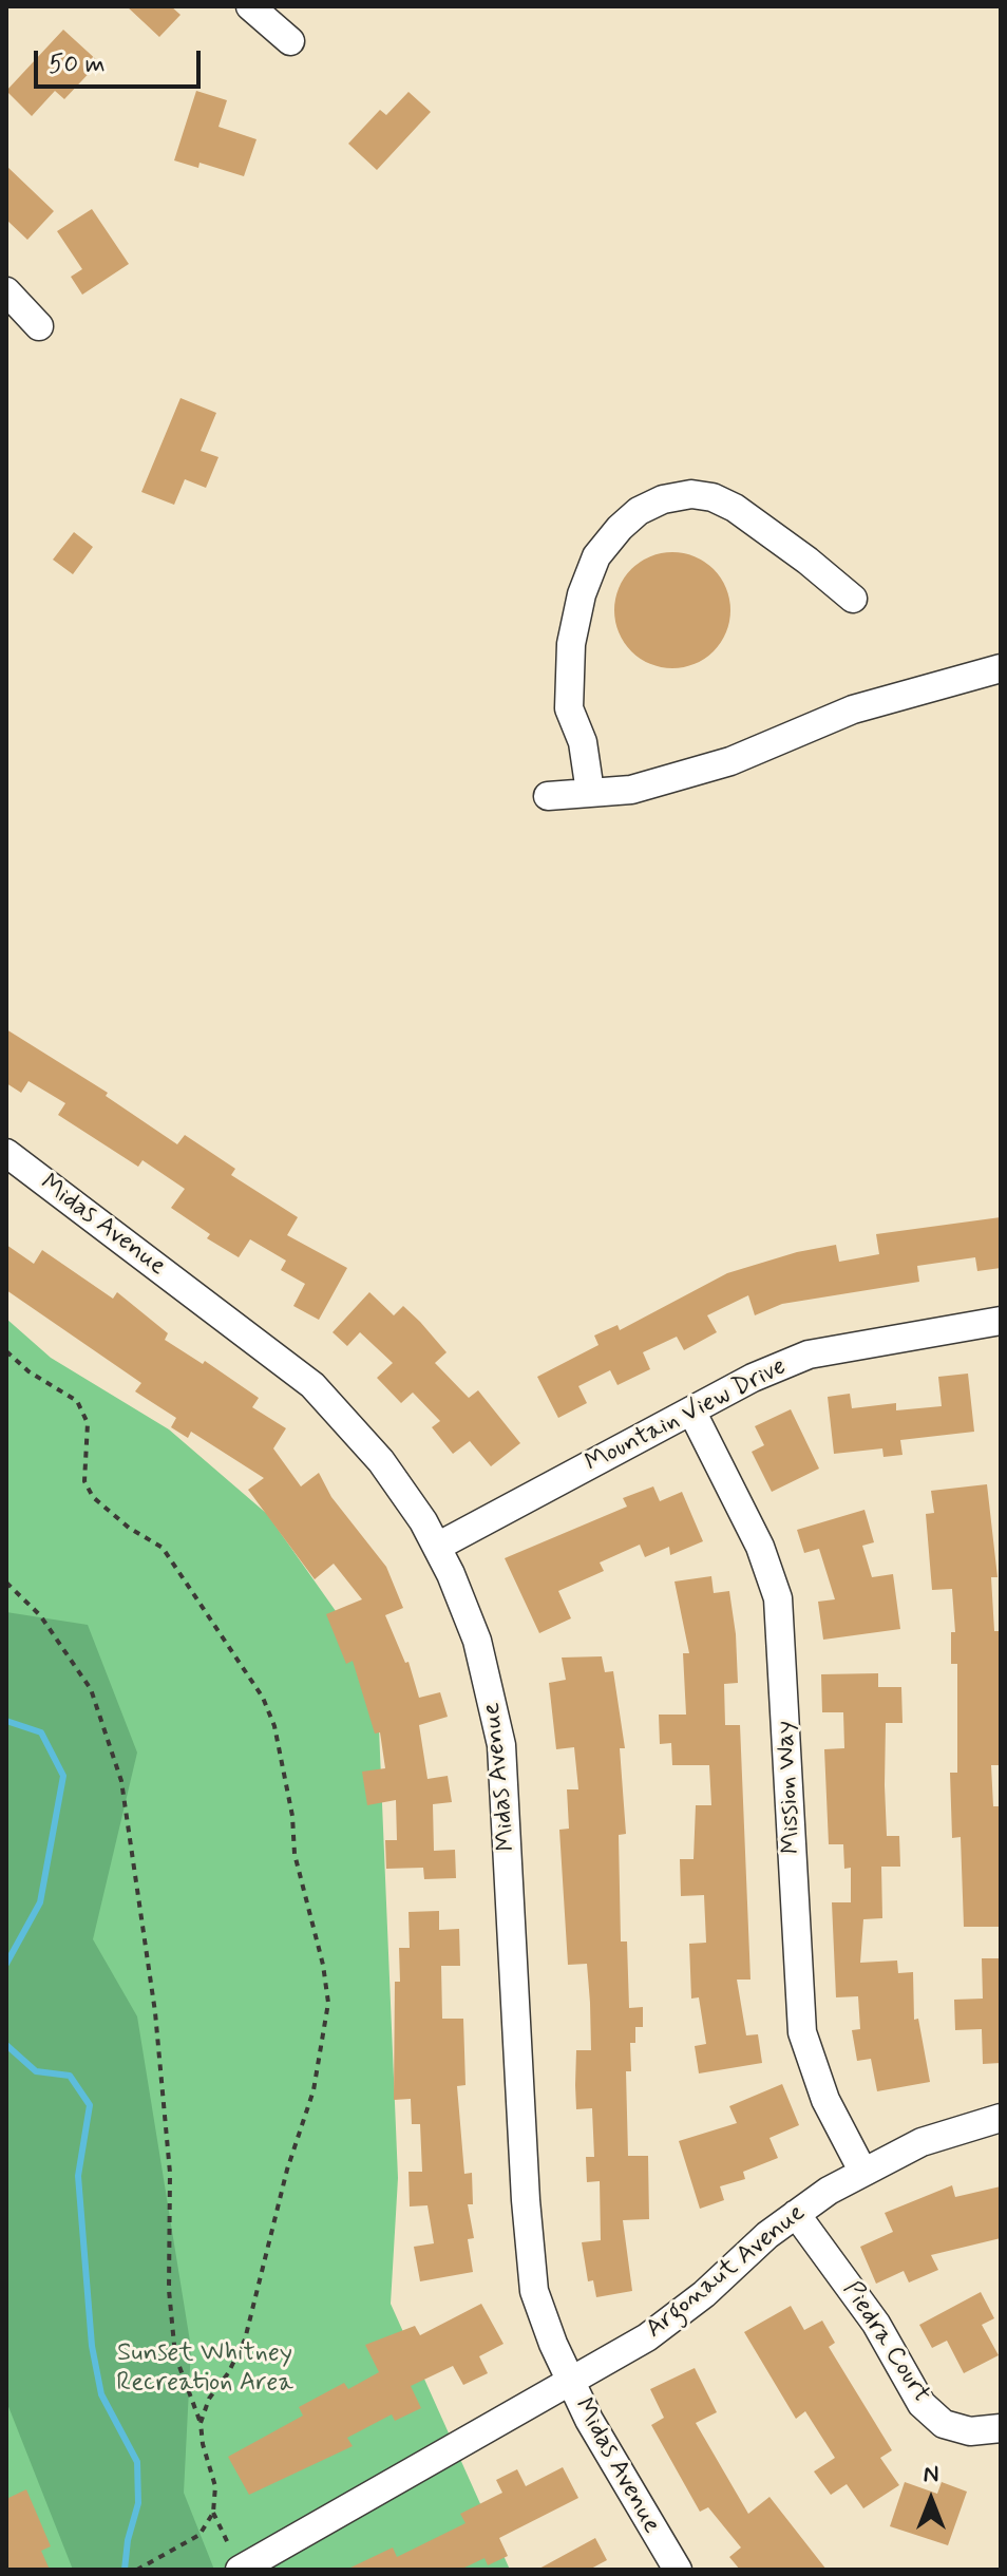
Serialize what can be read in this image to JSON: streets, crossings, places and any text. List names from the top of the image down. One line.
{"streets":{"street":["Midas Avenue","Mountain View Drive","Mission Way","Argonaut Avenue","Piedra Court"]},"crossings":[["Midas Avenue","Mountain View Drive"],["Midas Avenue","Argonaut Avenue"],["Mountain View Drive","Mission Way"],["Mission Way","Argonaut Avenue"],["Argonaut Avenue","Piedra Court"]],"parks":["Sunset Whitney Recreation Area"],"scale_bar":"50 m","north":"top"}
